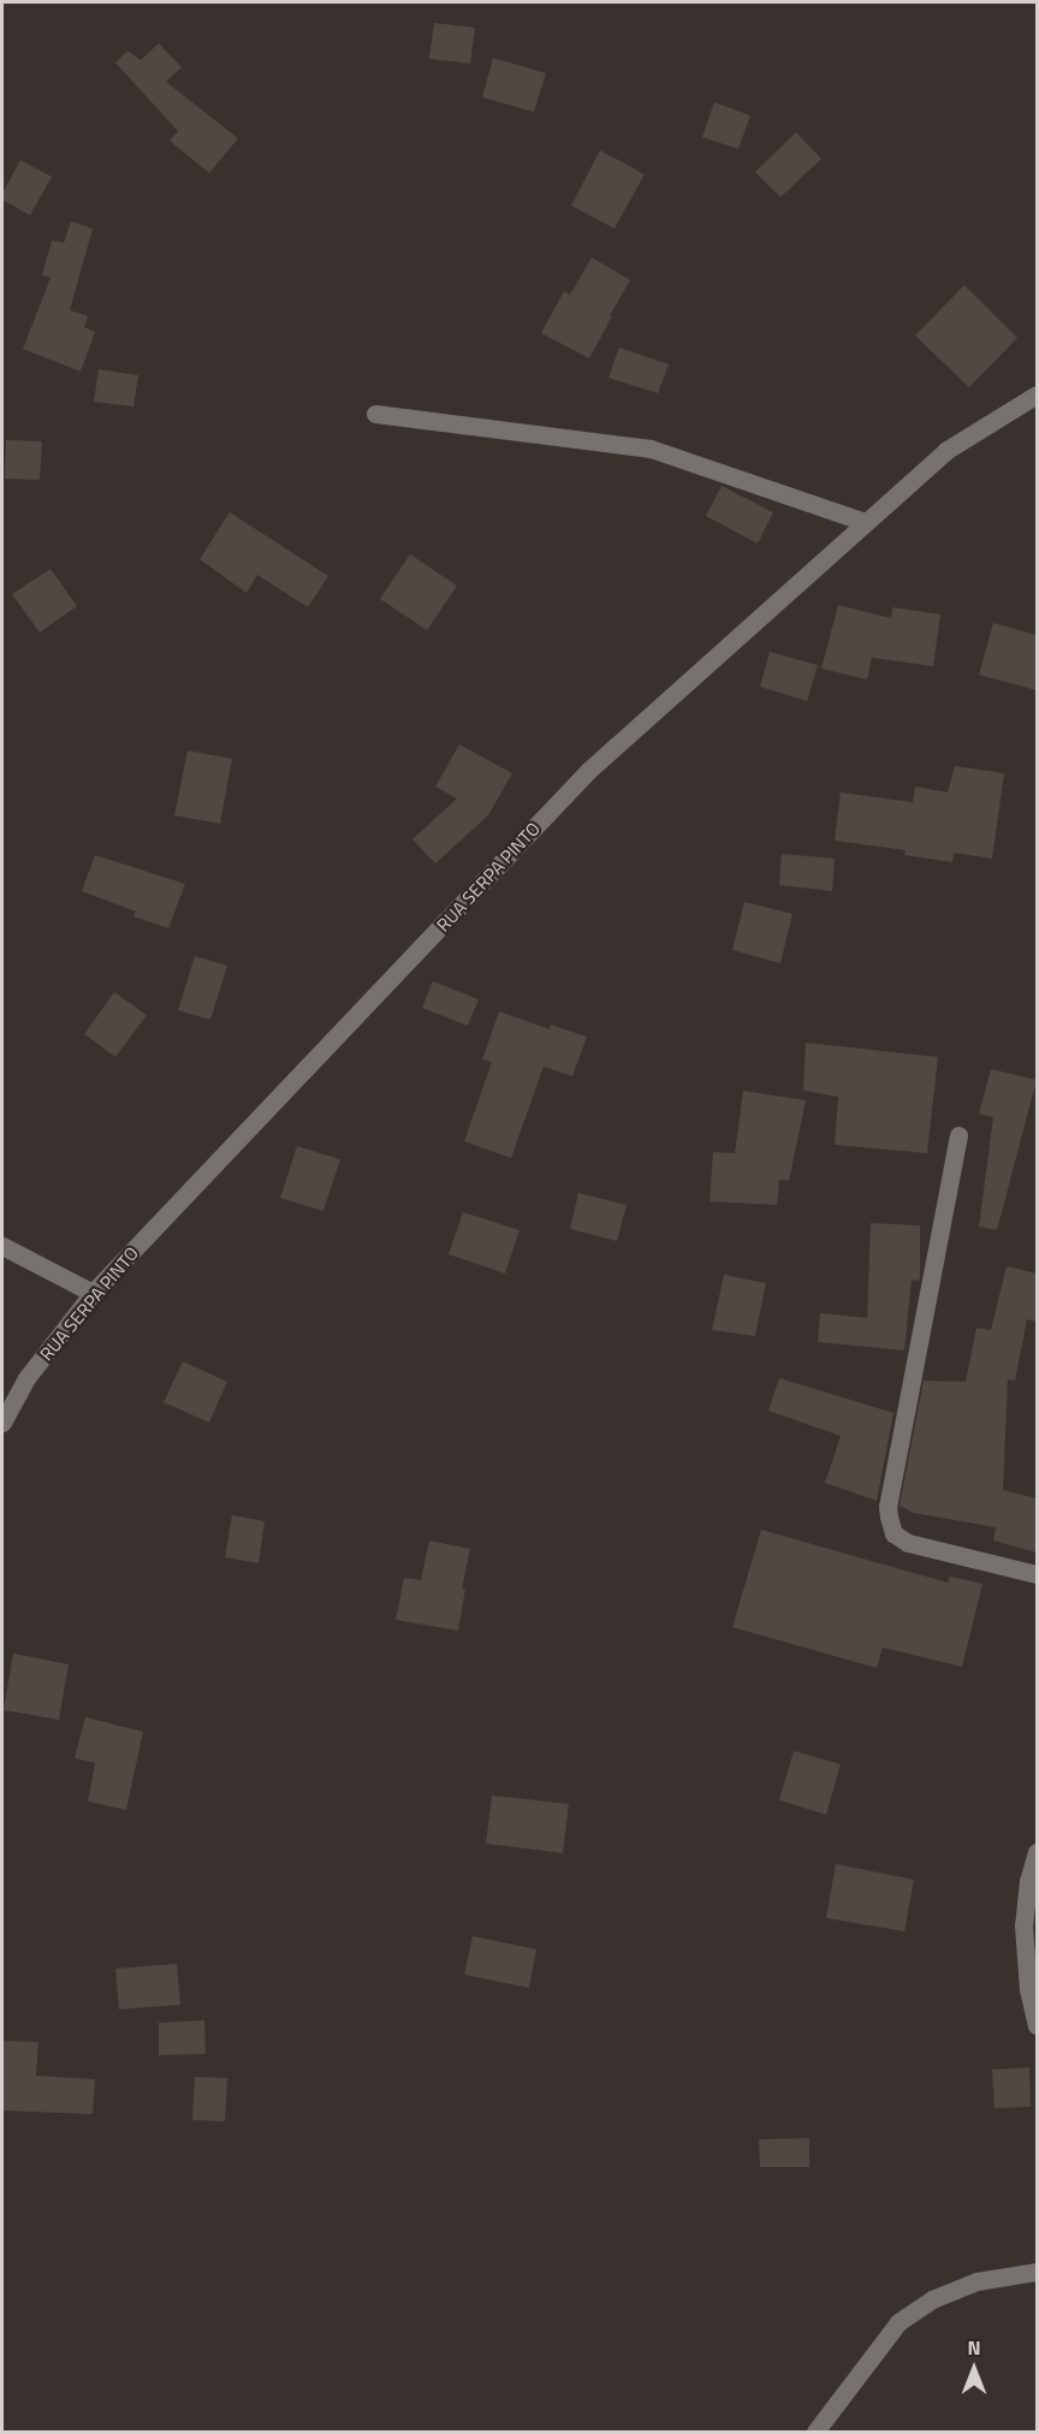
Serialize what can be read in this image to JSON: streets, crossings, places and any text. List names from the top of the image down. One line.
{"streets":{"street":["RUA SERPA PINTO"]},"north":"top"}
